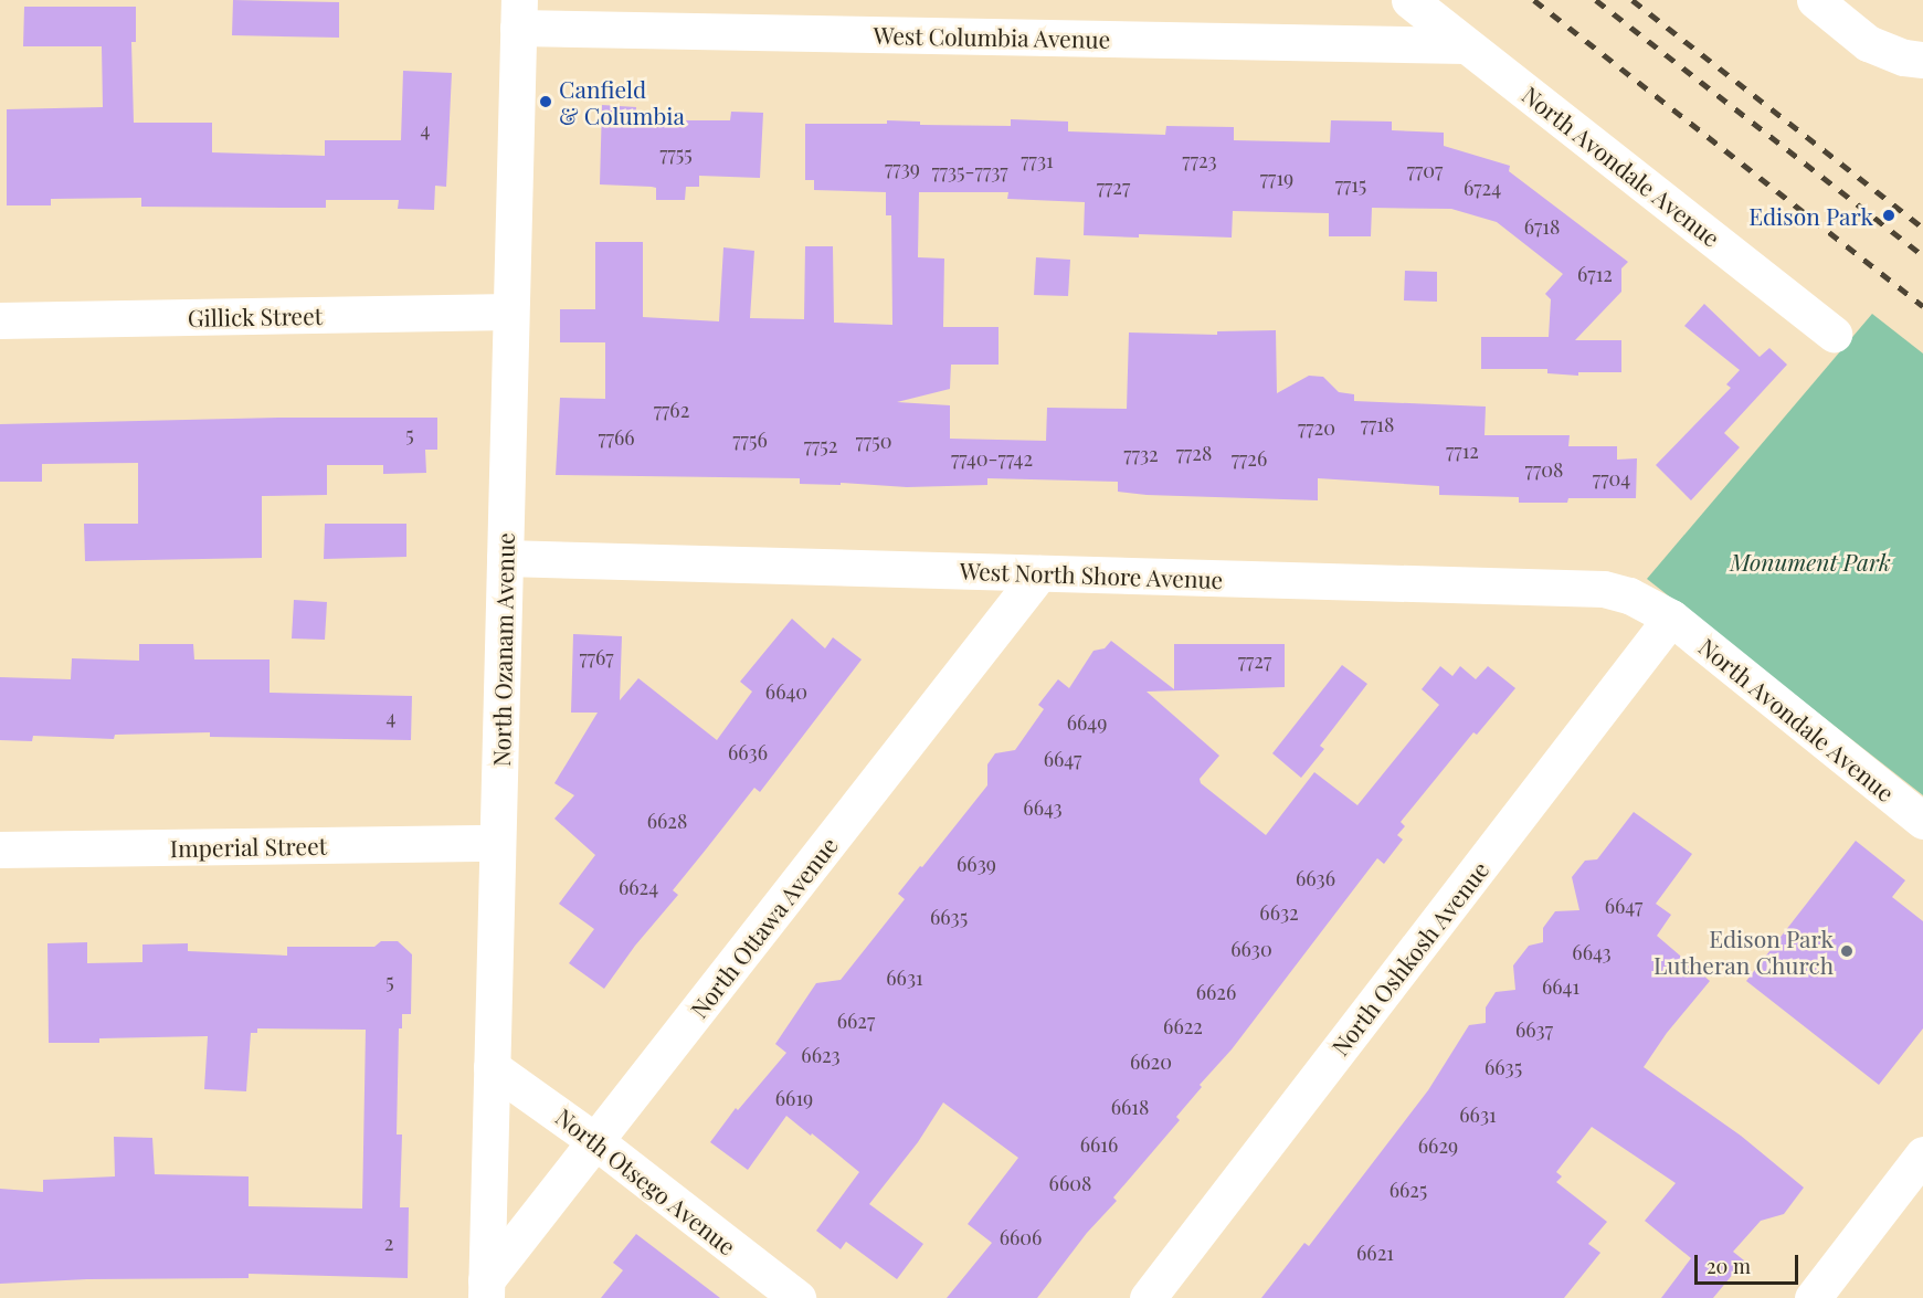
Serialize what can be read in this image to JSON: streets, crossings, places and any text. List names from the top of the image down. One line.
{"streets":{"street":["West Columbia Avenue","North Avondale Avenue","Gillick Street","West North Shore Avenue","North Ozanam Avenue","Imperial Street","North Ottawa Avenue","North Oshkosh Avenue","North Otsego Avenue"]},"crossings":[["West Columbia Avenue","North Avondale Avenue"],["West Columbia Avenue","North Ozanam Avenue"],["North Avondale Avenue","West North Shore Avenue"],["North Avondale Avenue","North Oshkosh Avenue"],["Gillick Street","North Ozanam Avenue"],["West North Shore Avenue","North Ozanam Avenue"],["West North Shore Avenue","North Ottawa Avenue"],["West North Shore Avenue","North Oshkosh Avenue"],["North Ozanam Avenue","Imperial Street"],["North Ozanam Avenue","North Ottawa Avenue"],["North Ozanam Avenue","North Otsego Avenue"],["North Ottawa Avenue","North Otsego Avenue"]],"parks":["Monument Park"],"places":["Canfield & Columbia","Edison Park","Edison Park Lutheran Church"],"house_numbers":["4","7755","7731","7723","7739","7707","7735-7737","7719","7715","7727","6724","6718","6712","7762","7718","7720","5","7766","7756","7750","7752","7712","7728","7732","7740-7742","7726","7708","7704","7767","7727","6640","4","6649","6636","6647","6643","6628","6639","6636","6624","6647","6632","6635","6630","6643","6631","5","6641","6626","6627","6622","6637","6623","6620","6635","6619","6618","6631","6616","6629","6608","6625","6606","2","6621"],"scale_bar":"20 m"}
